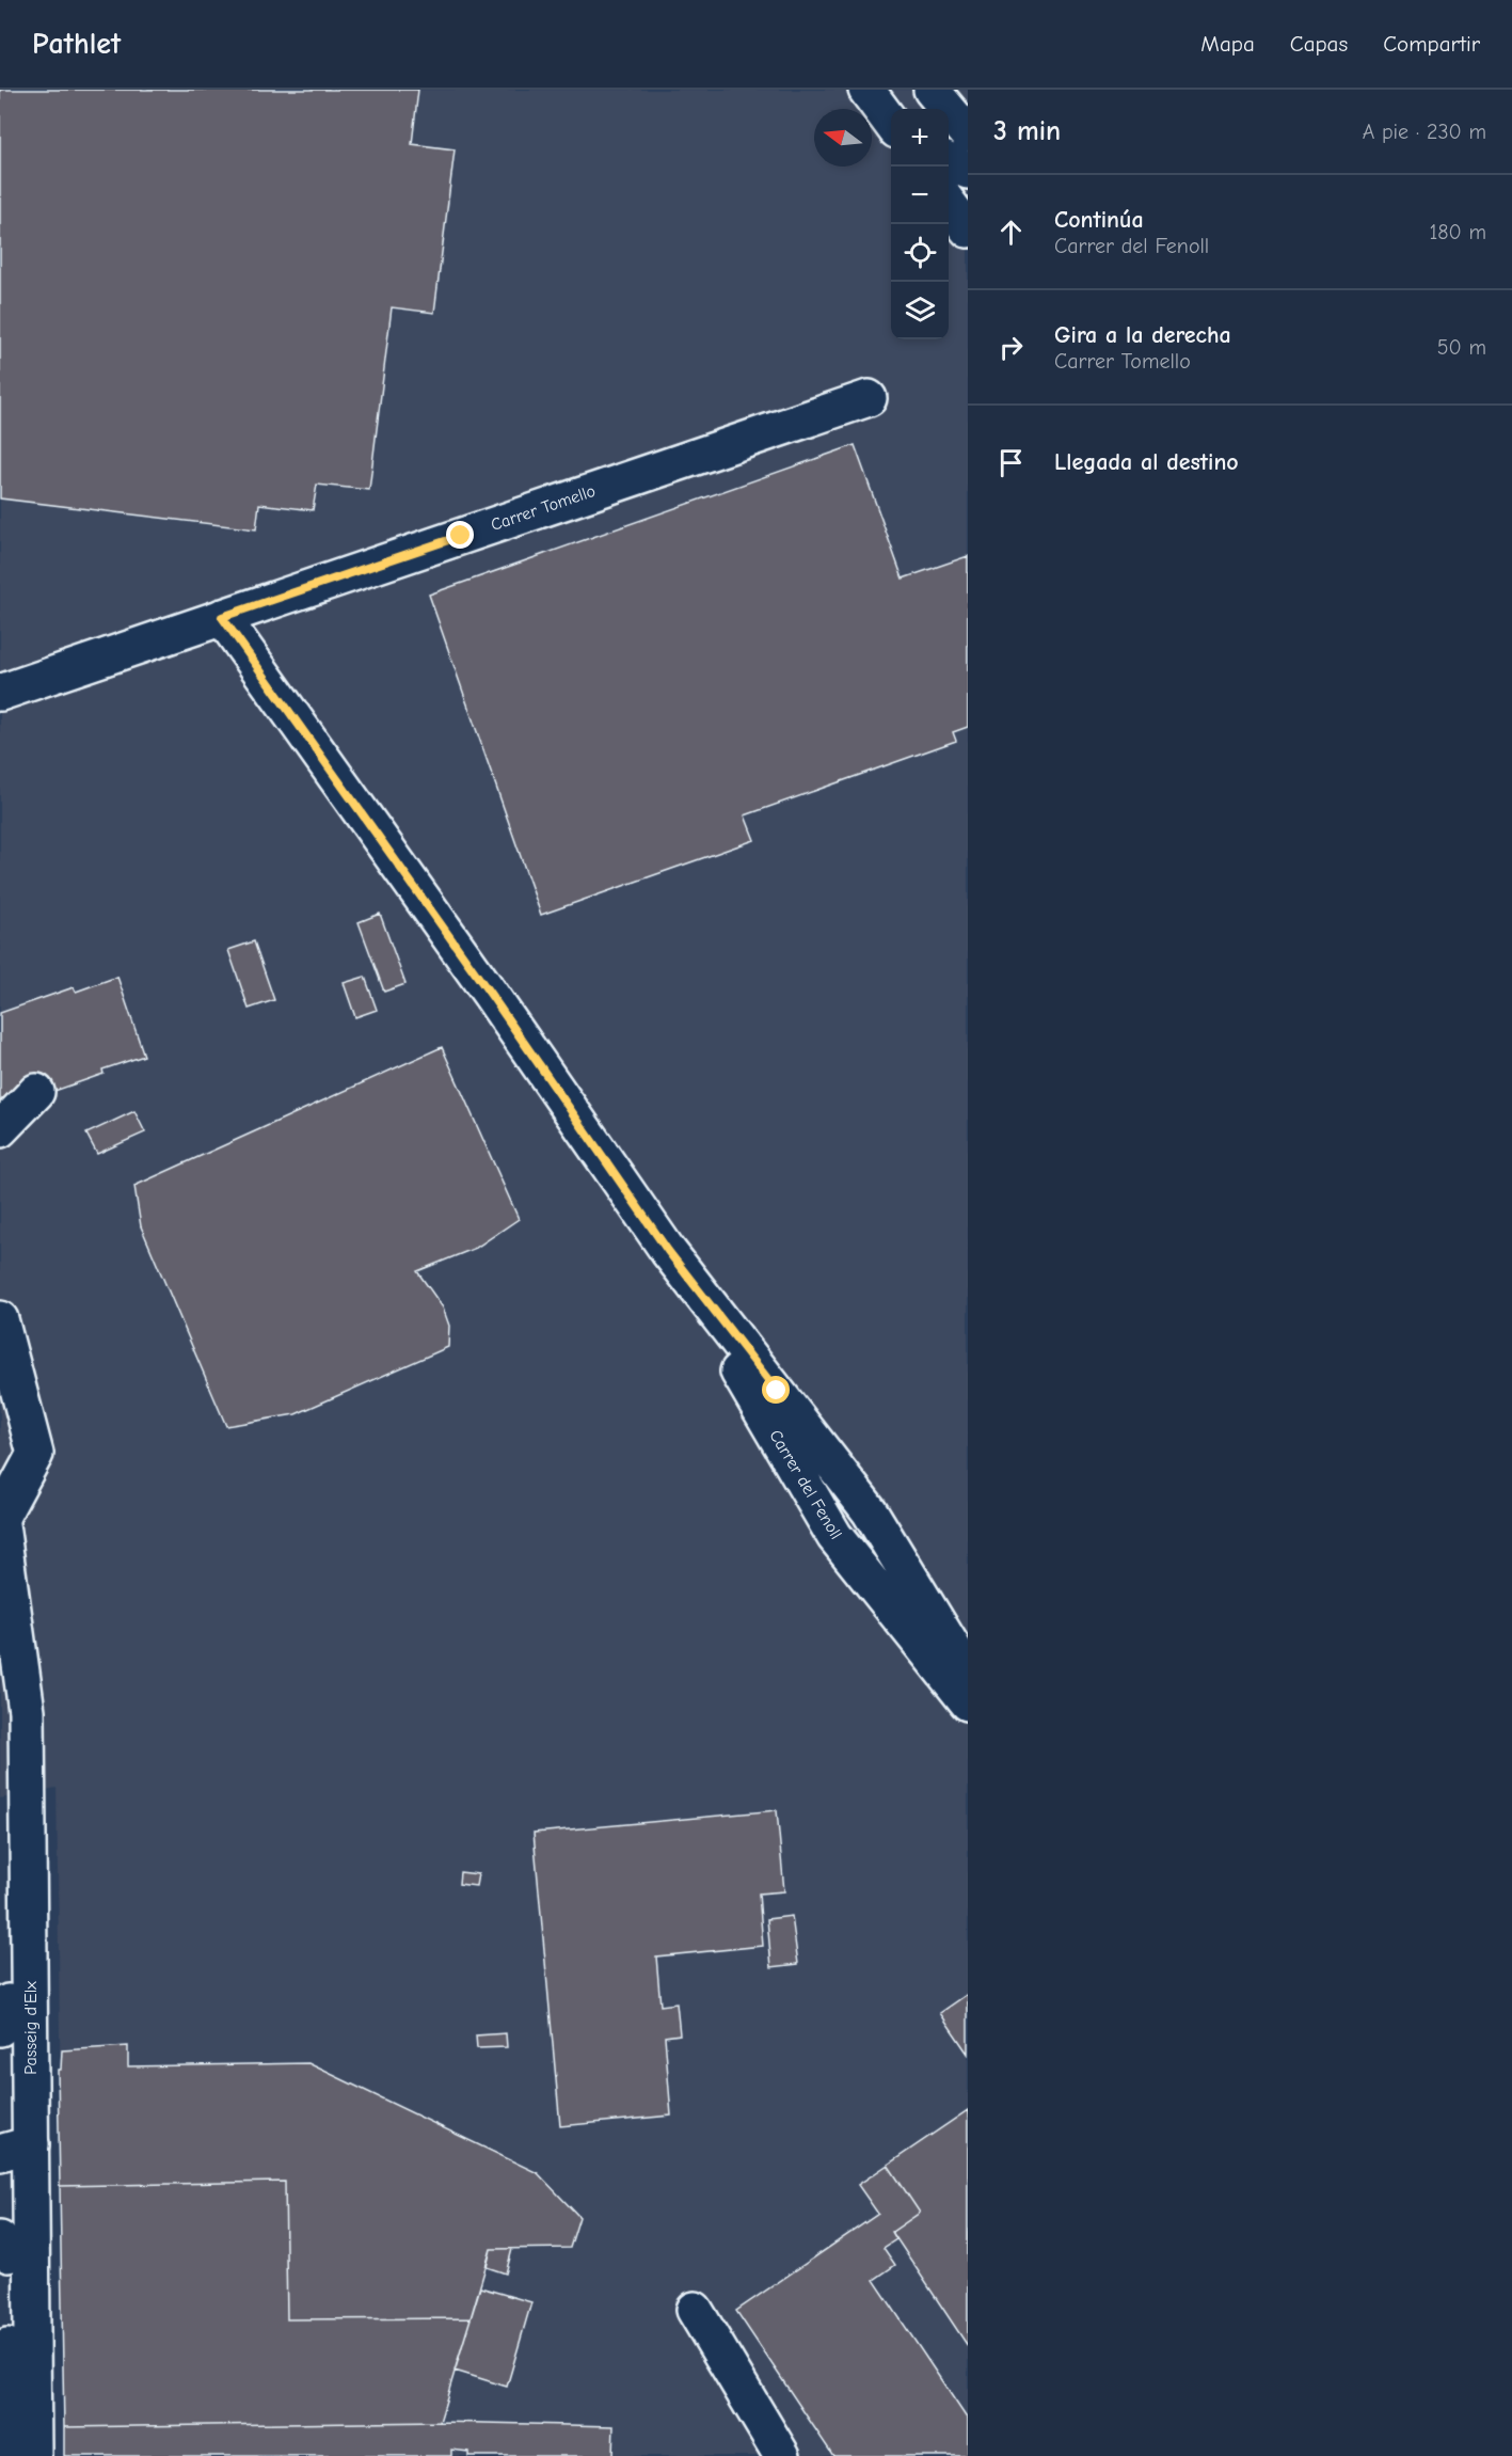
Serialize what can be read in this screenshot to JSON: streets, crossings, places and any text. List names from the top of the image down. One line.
{"streets":{"main road":["Carrer Tomello","Carrer del Fenoll","Passeig d'Elx"]},"crossings":[["Carrer Tomello","Carrer del Fenoll"]],"north":"left","page":{"header":"Pathlet","nav":["Mapa","Capas","Compartir"],"heading":["3 min","A pie · 230 m"],"map_buttons":["+","−"],"list":[["Continúa","Carrer del Fenoll","180 m"],["Gira a la derecha","Carrer Tomello","50 m"],"Llegada al destino"]}}
